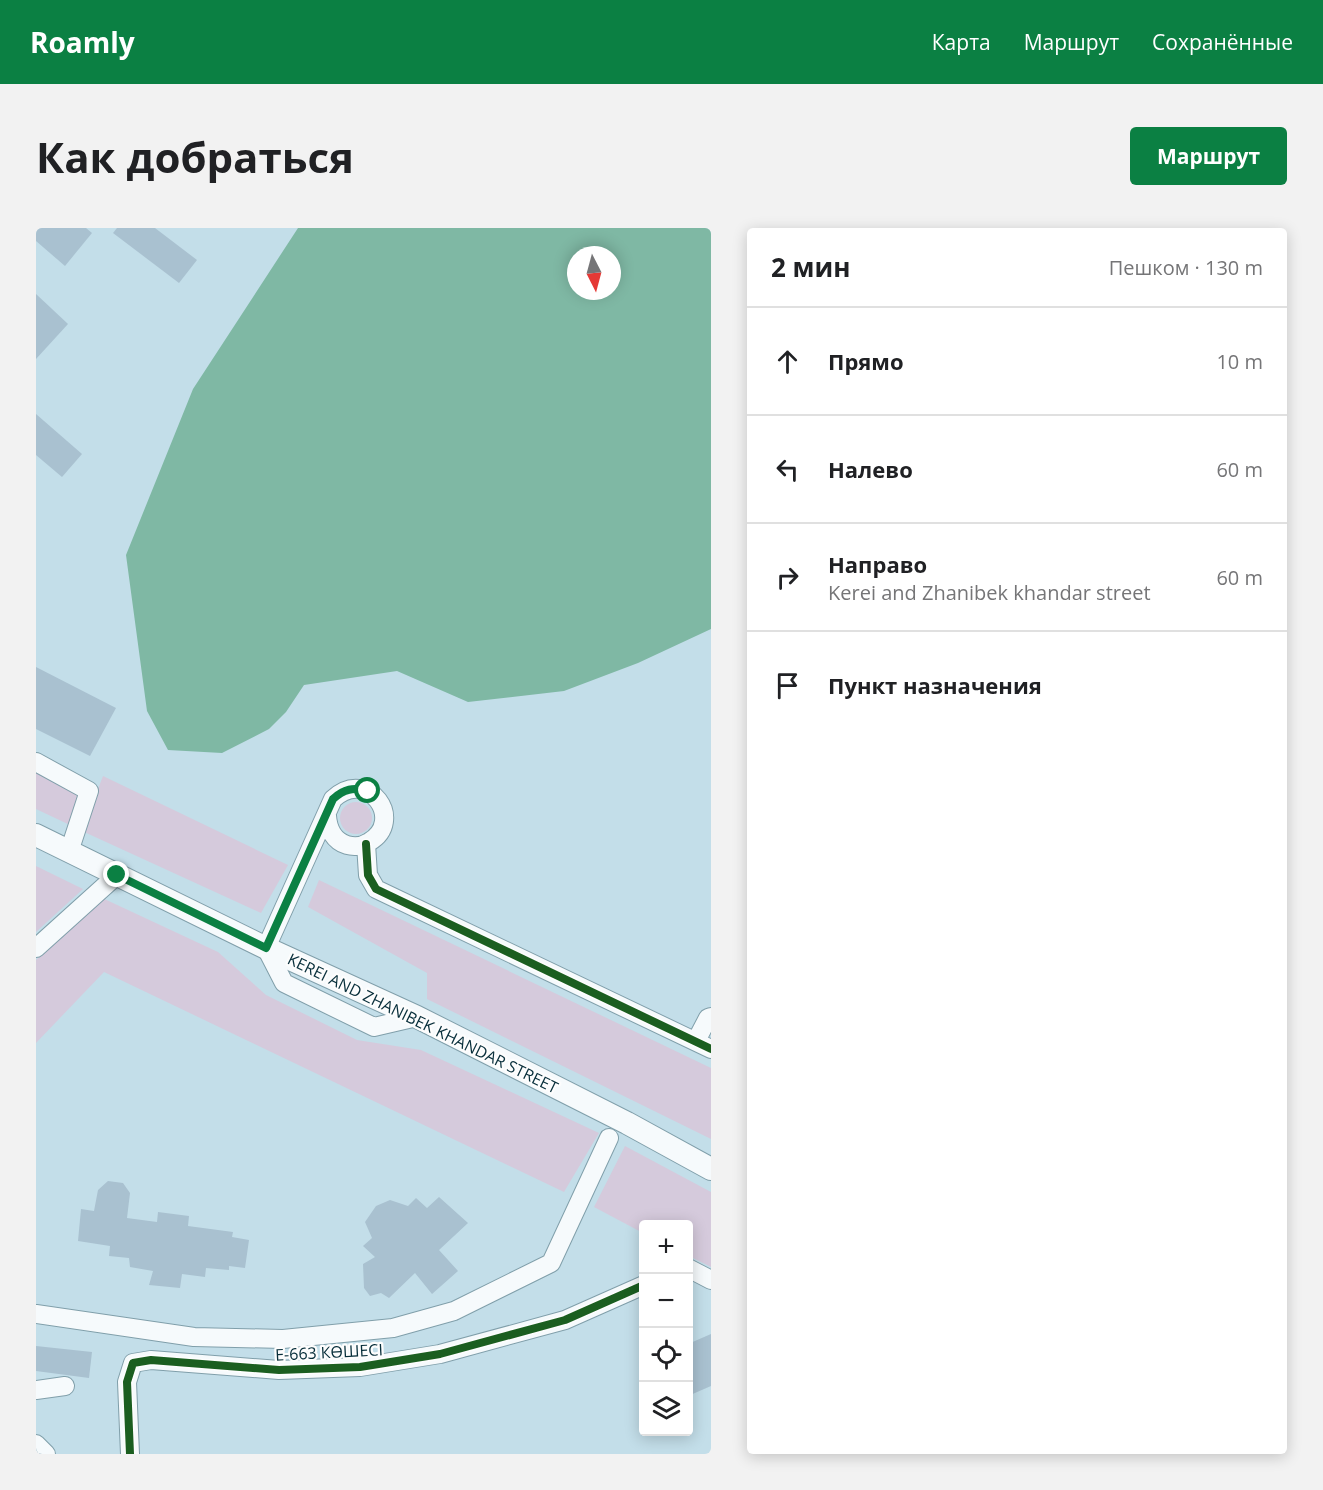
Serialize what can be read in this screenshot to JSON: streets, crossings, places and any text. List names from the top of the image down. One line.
{"streets":{"main road":["KEREI AND ZHANIBEK KHANDAR STREET"],"street":["Е-663 КӨШЕСІ"]},"north":"bottom","page":{"header":"Roamly","nav":["Карта","Маршрут","Сохранённые"],"buttons":"Маршрут","title":"Как добраться","heading":["2 мин","Пешком · 130 m"],"list":[["Прямо","10 m"],["Налево","60 m"],["Направо","Kerei and Zhanibek khandar street","60 m"],"Пункт назначения"],"map_buttons":["+","−"]}}
